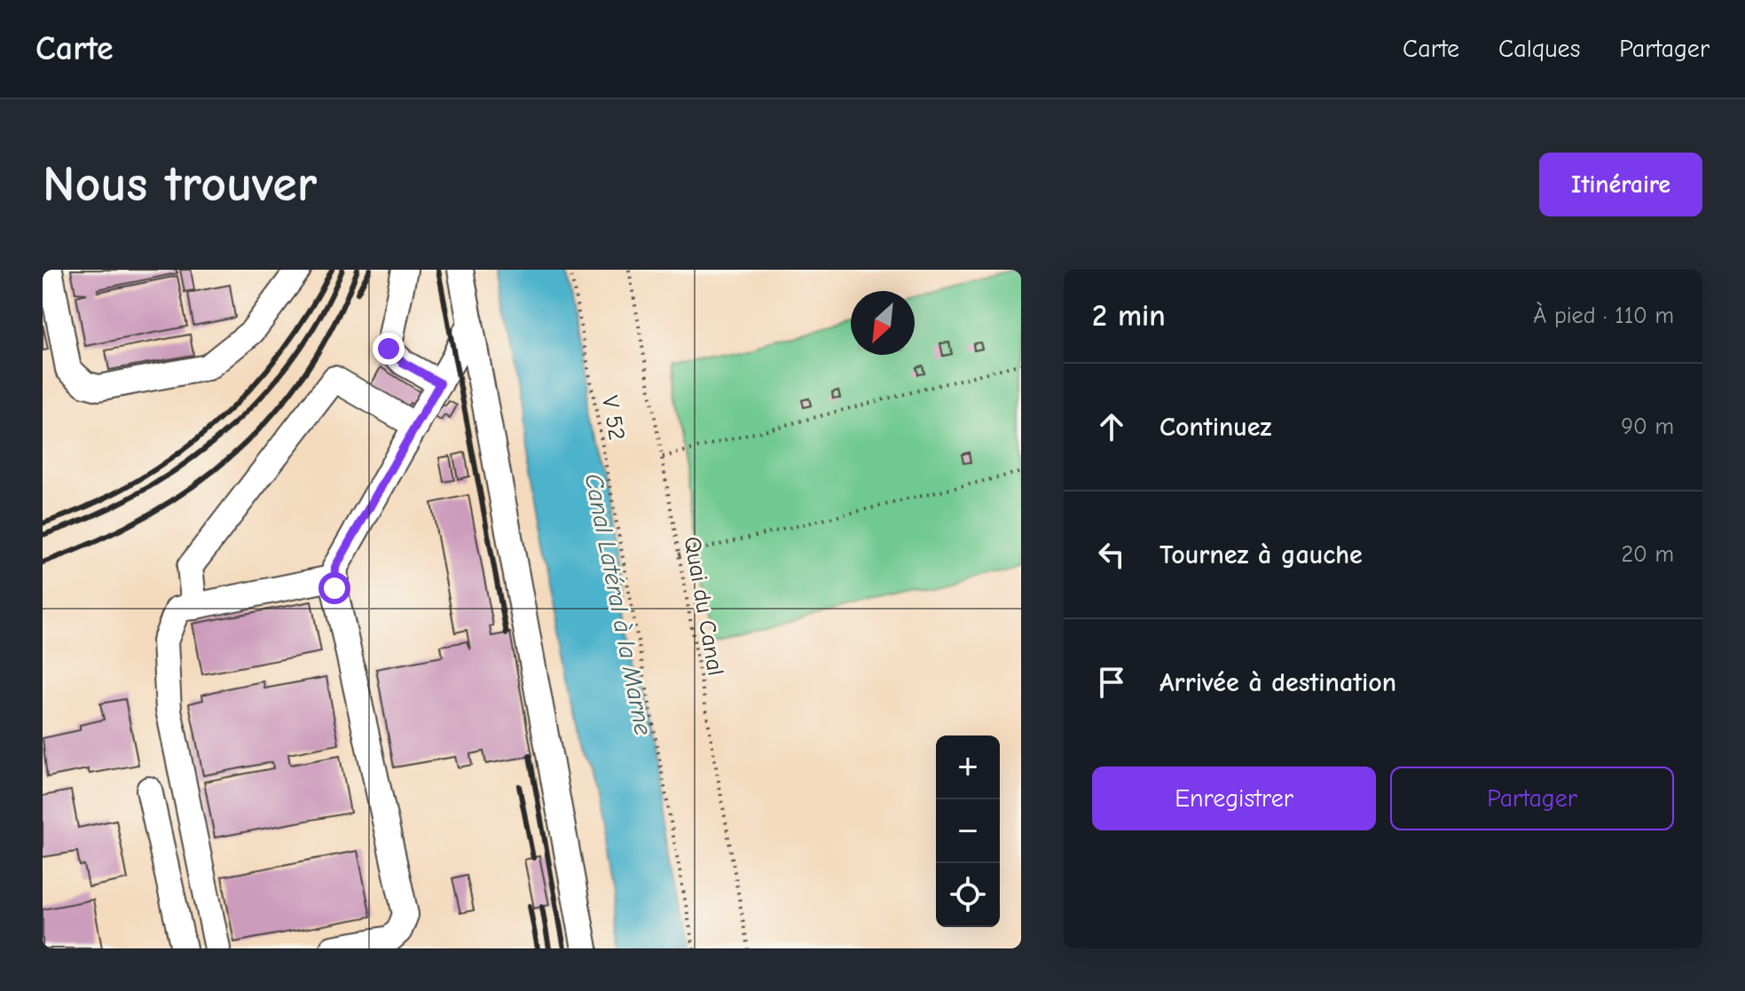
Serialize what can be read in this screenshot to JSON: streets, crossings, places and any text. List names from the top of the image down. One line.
{"streets":{"path":["V 52","Quai du Canal"]},"water":["Canal Latéral à la Marne"],"north":"bottom left","page":{"header":"Carte","nav":["Carte","Calques","Partager"],"buttons":["Itinéraire",["Enregistrer","Partager"]],"title":"Nous trouver","heading":["2 min","À pied · 110 m"],"list":[["Continuez","90 m"],["Tournez à gauche","20 m"],"Arrivée à destination"],"map_buttons":["+","−"]}}
